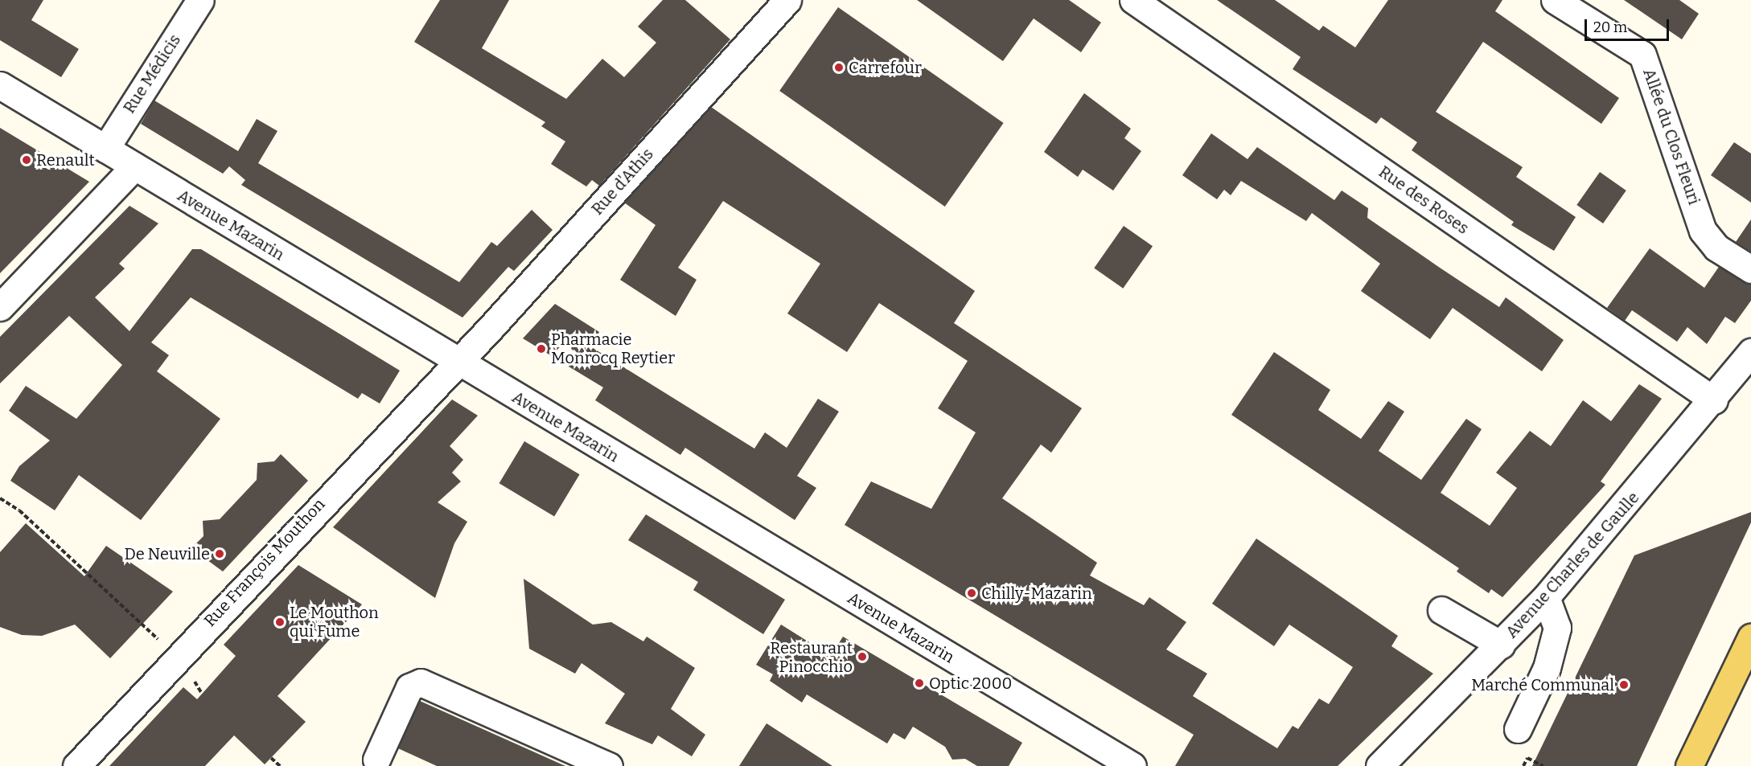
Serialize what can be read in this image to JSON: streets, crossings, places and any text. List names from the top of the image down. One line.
{"streets":{"street":["Rue Médicis","Allée du Clos Fleuri","Rue d'Athis","Rue des Roses","Avenue Mazarin","Rue François Mouthon","Avenue Charles de Gaulle"]},"crossings":[["Rue Médicis","Avenue Mazarin"],["Rue d'Athis","Avenue Mazarin"],["Rue d'Athis","Rue François Mouthon"],["Rue des Roses","Avenue Charles de Gaulle"],["Avenue Mazarin","Rue François Mouthon"]],"places":["Carrefour","Renault","Pharmacie Monrocq Reytier","De Neuville","Chilly-Mazarin","Le Mouthon qui Fume","Restaurant Pinocchio","Optic 2000","Marché Communal"],"scale_bar":"20 m"}
